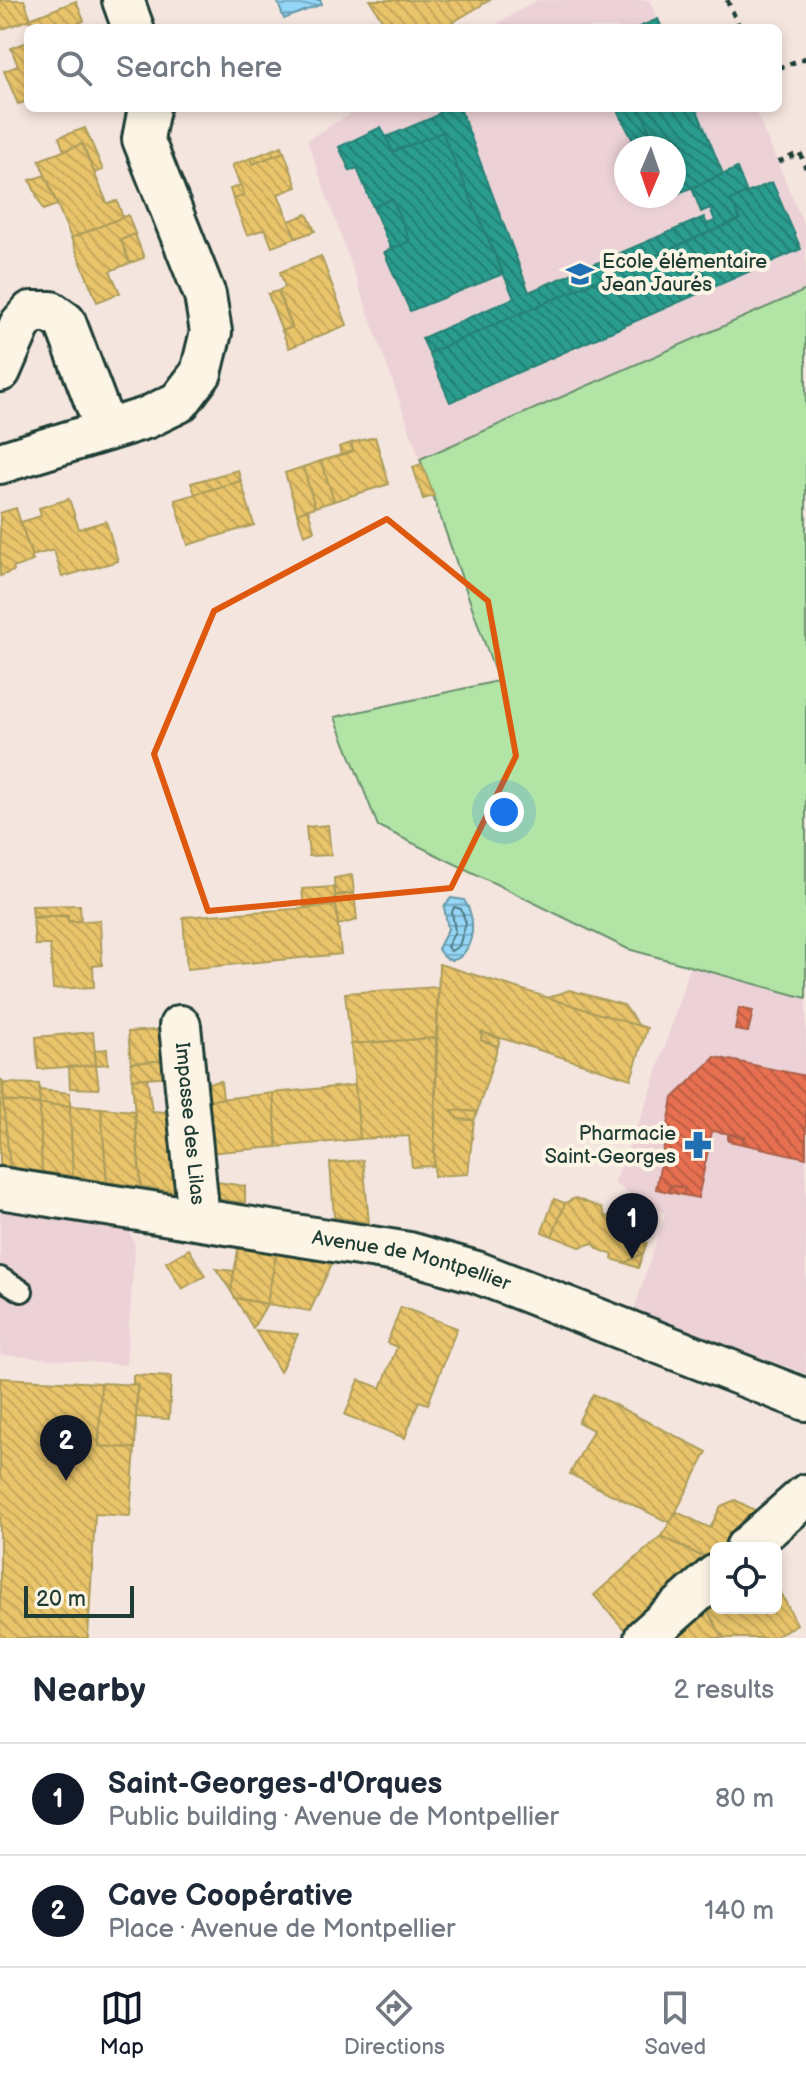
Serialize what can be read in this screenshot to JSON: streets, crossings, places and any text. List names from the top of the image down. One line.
{"streets":{"street":["Impasse des Lilas","Avenue de Montpellier"]},"crossings":[["Impasse des Lilas","Avenue de Montpellier"]],"places":{"school or university":["Ecole élémentaire Jean Jaurés"],"pharmacy":["Pharmacie Saint-Georges"]},"scale_bar":"20 m","north":"bottom","page":{"search":"Search here","pins":["1","2"],"scale":"20 m","heading":["Nearby","2 results"],"list":[{"mark":"1","name":"Saint-Georges-d'Orques","note":"Public building · Avenue de Montpellier","value":"80 m"},{"mark":"2","name":"Cave Coopérative","note":"Place · Avenue de Montpellier","value":"140 m"}],"nav":["Map","Directions","Saved"]}}
